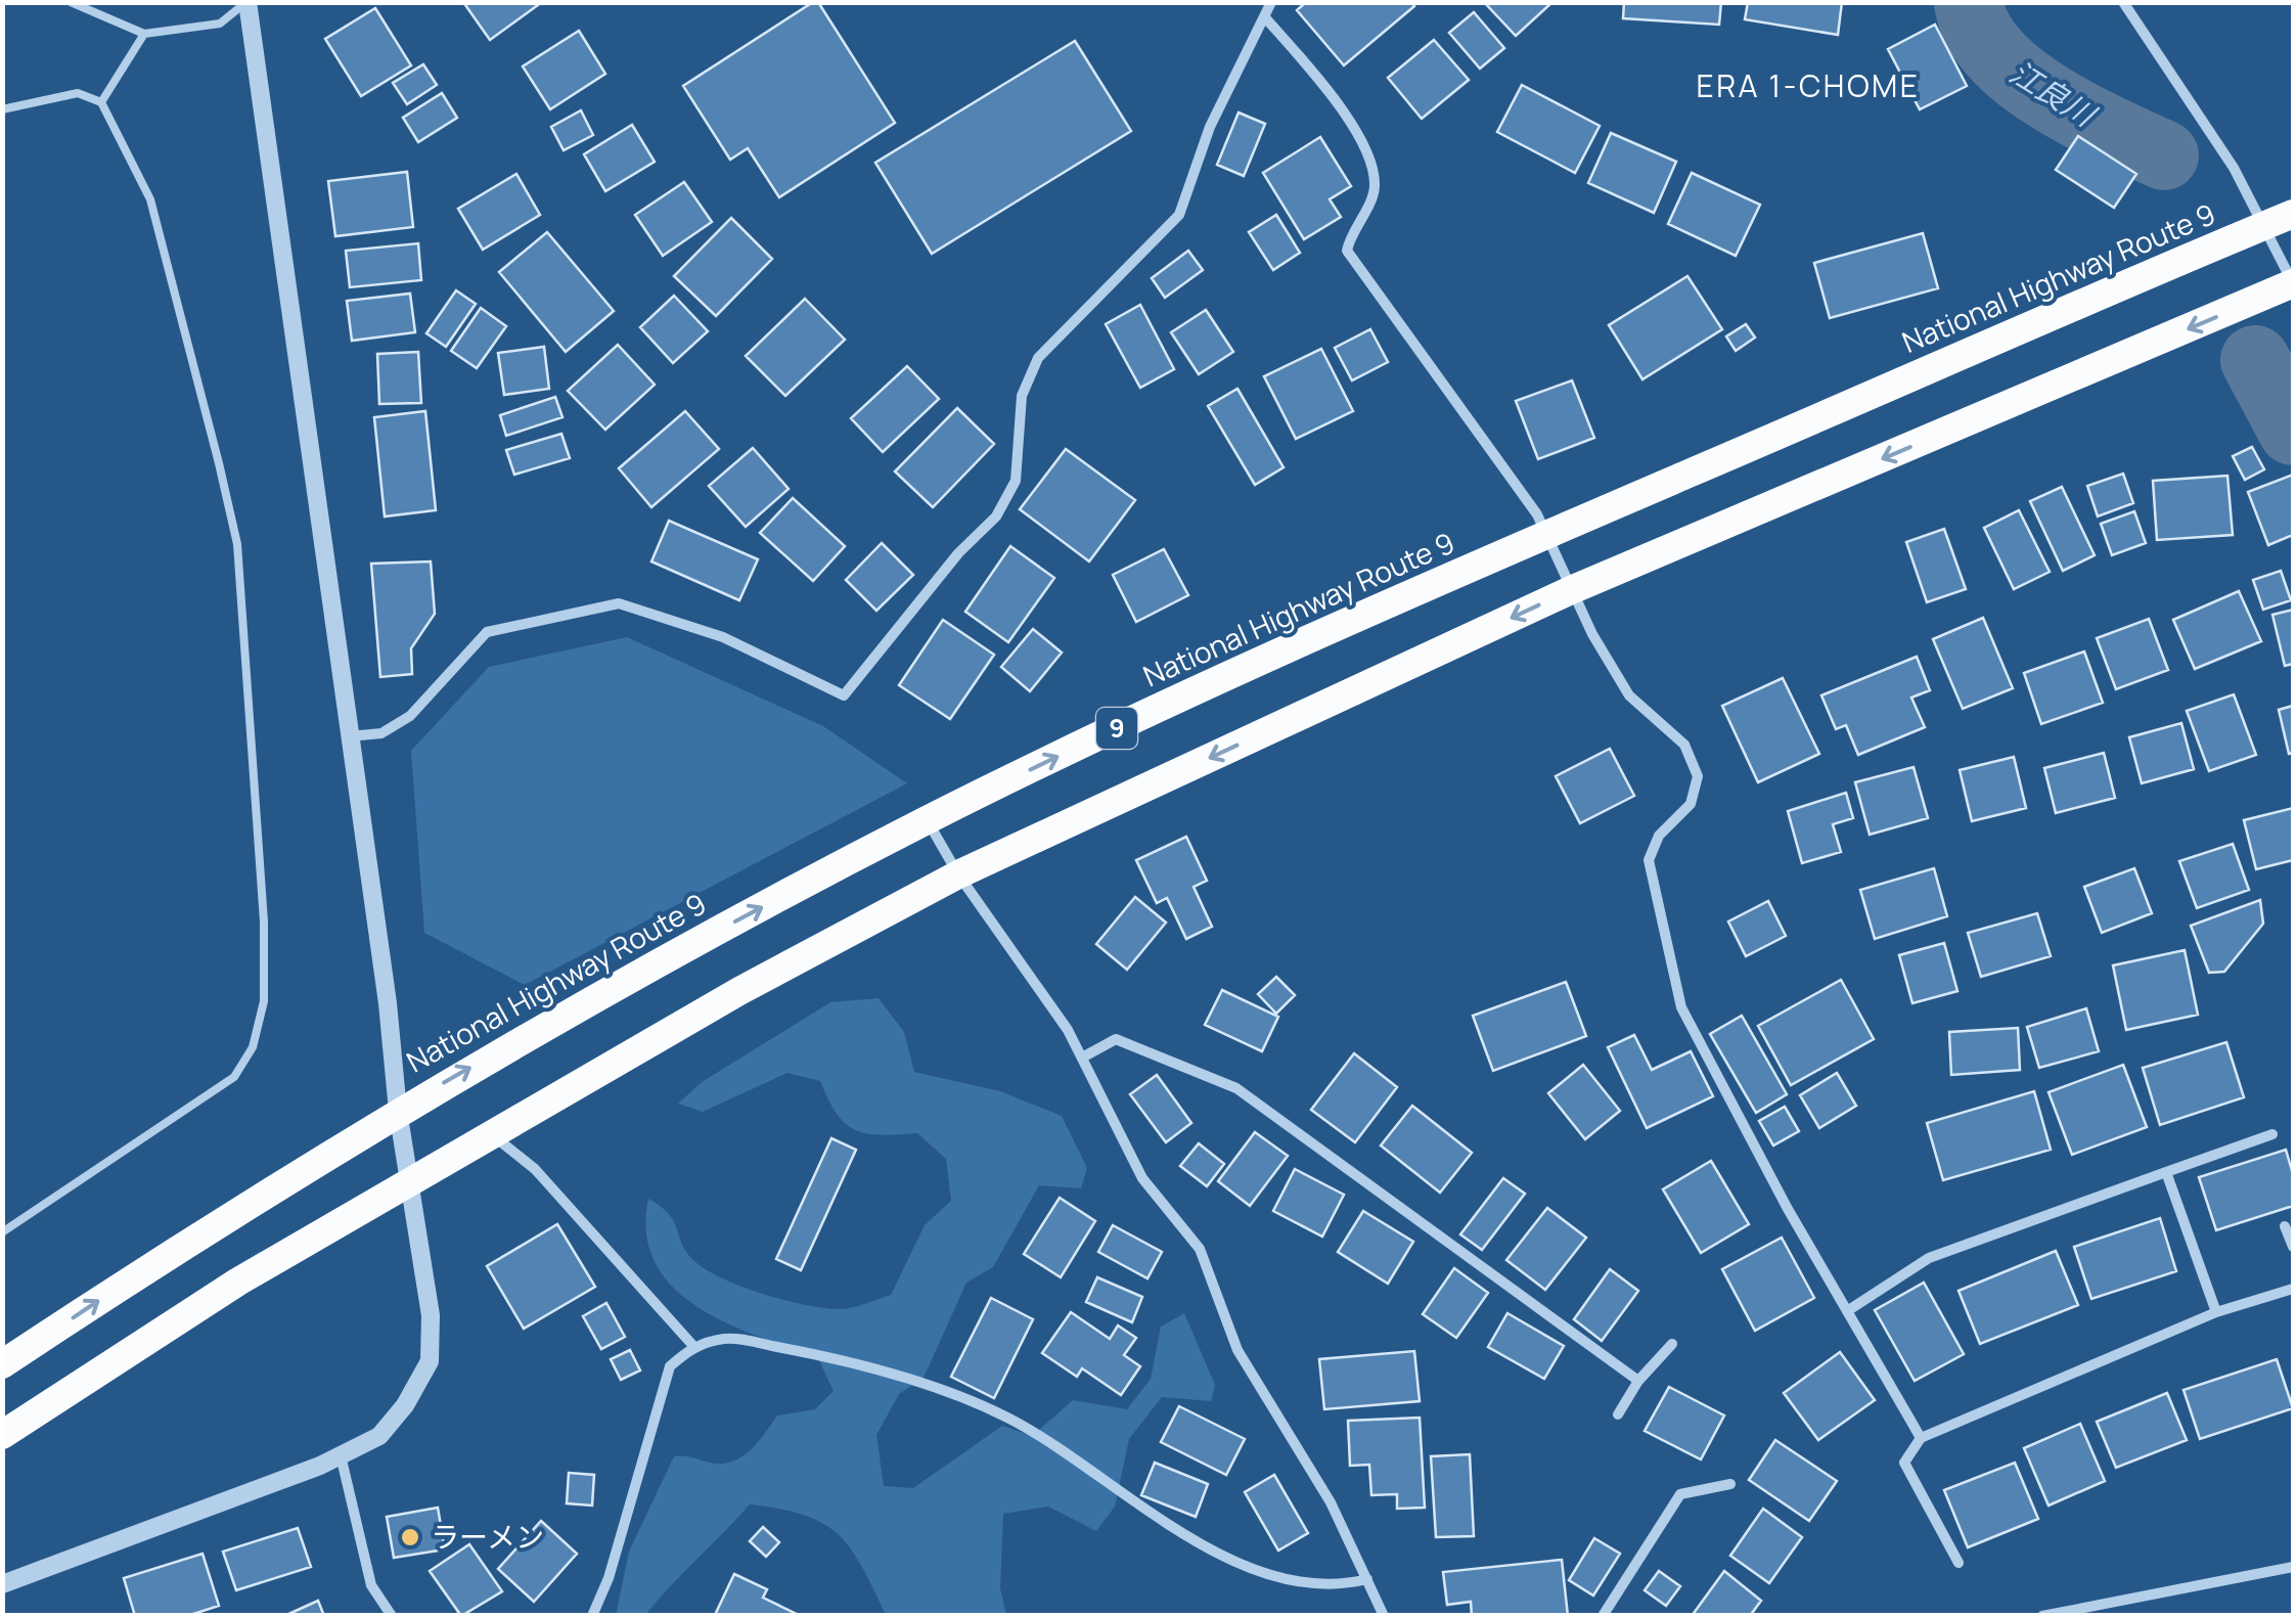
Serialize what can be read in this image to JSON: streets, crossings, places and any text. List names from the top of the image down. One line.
{"streets":{"highway":["National Highway Route 9","9"]},"districts":["ERA 1-CHOME"],"water":["江良川"],"places":["ラーメン"]}
